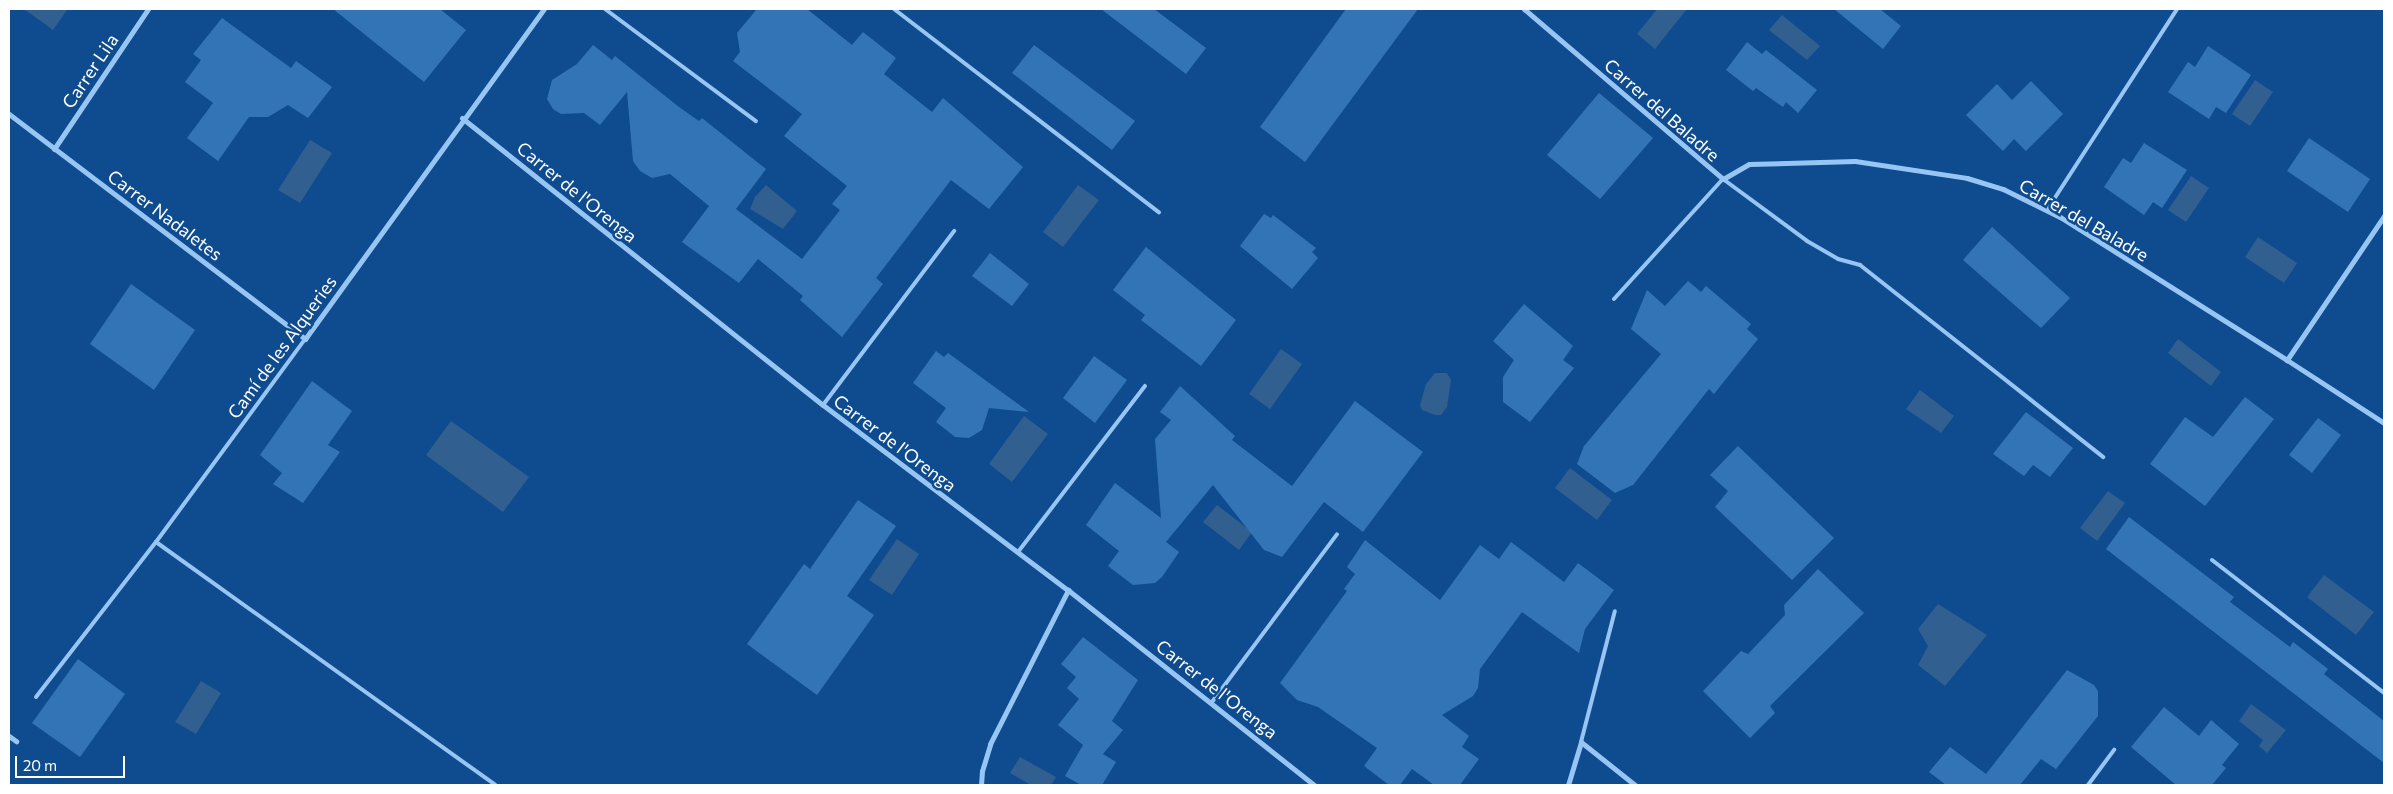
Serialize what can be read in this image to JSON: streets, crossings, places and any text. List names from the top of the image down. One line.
{"streets":{"street":["Carrer Lila","Carrer del Baladre","Carrer de l'Orenga","Carrer Nadaletes","Camí de les Alqueries"]},"crossings":[["Carrer Lila","Carrer Nadaletes"],["Carrer de l'Orenga","Camí de les Alqueries"],["Carrer Nadaletes","Camí de les Alqueries"]],"scale_bar":"20 m"}
